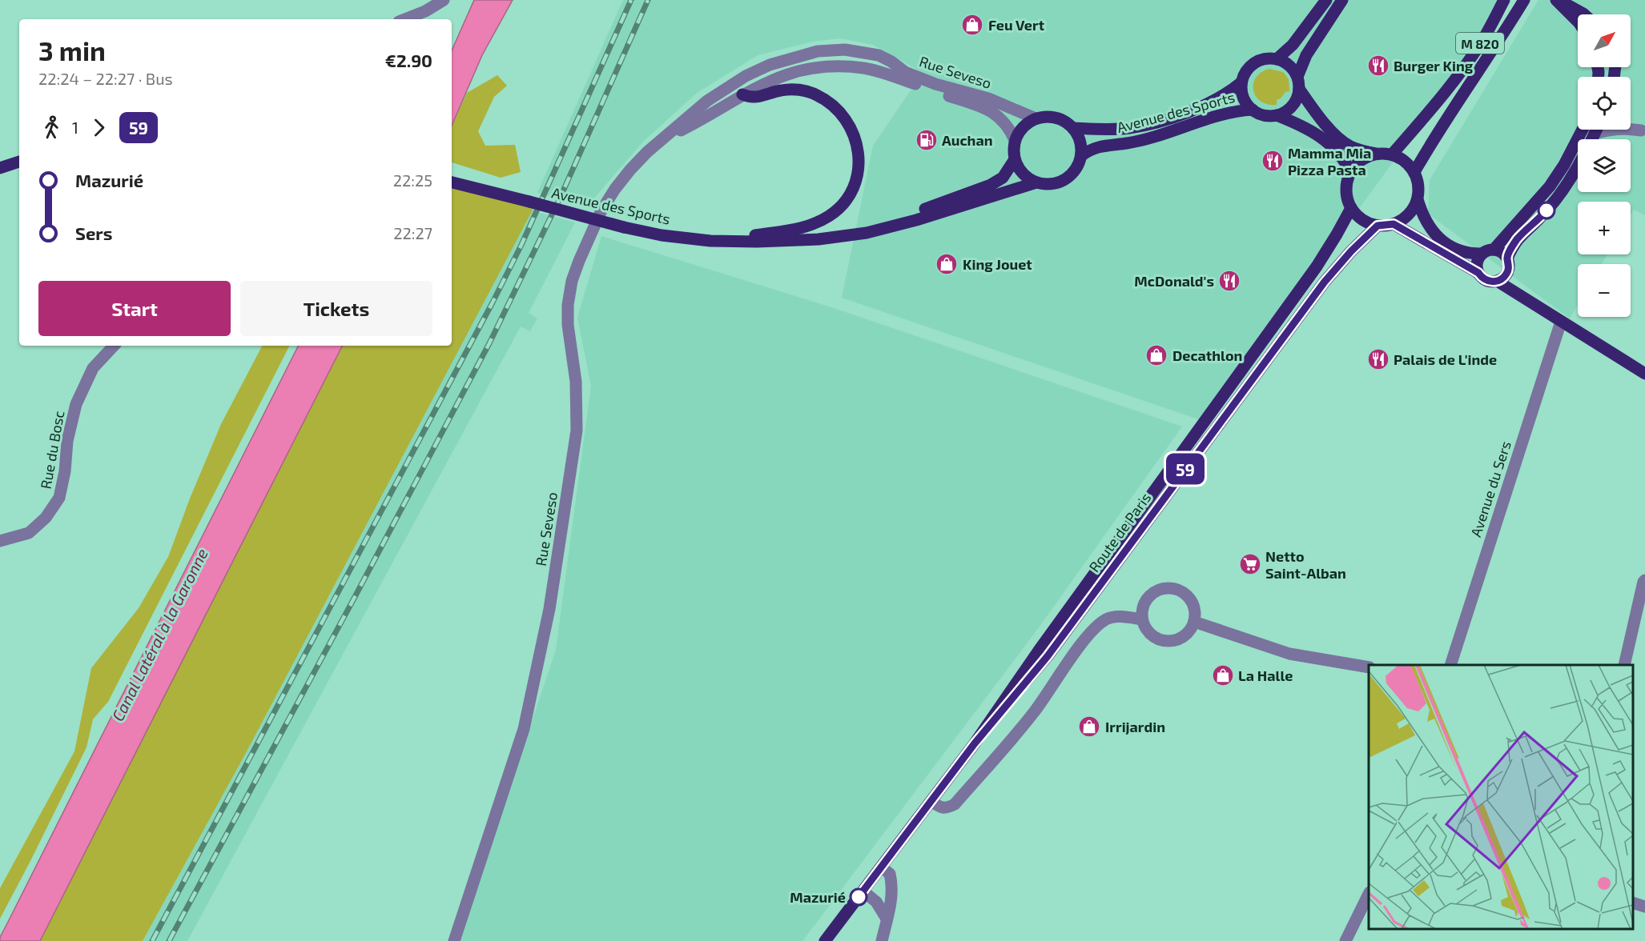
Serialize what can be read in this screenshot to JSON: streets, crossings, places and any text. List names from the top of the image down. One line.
{"streets":{"main road":["M 820","Avenue des Sports","Route de Paris"],"street":["Rue Seveso","Rue du Bosc","Avenue du Sers"]},"crossings":[["M 820","Route de Paris"],["Rue Seveso","Avenue des Sports"]],"water":["Canal Latéral à la Garonne"],"places":{"shop":["Feu Vert","King Jouet","Decathlon","La Halle","Irrijardin"],"restaurant":["Burger King","Mamma Mia Pizza Pasta","McDonald's","Palais de L'inde"],"fuel station":["Auchan"],"supermarket":["Netto Saint-Alban"],"other":["Mazurié"]},"lines":["bus line 59"],"north":"top right","page":{"on_map":"59","map_buttons":["+","−"],"heading":["3 min","22:24 – 22:27 · Bus","€2.90"],"legs":["1","59"],"list":[{"name":"Mazurié","value":"22:25"},{"name":"Sers","value":"22:27"}],"buttons":["Start","Tickets"]}}
